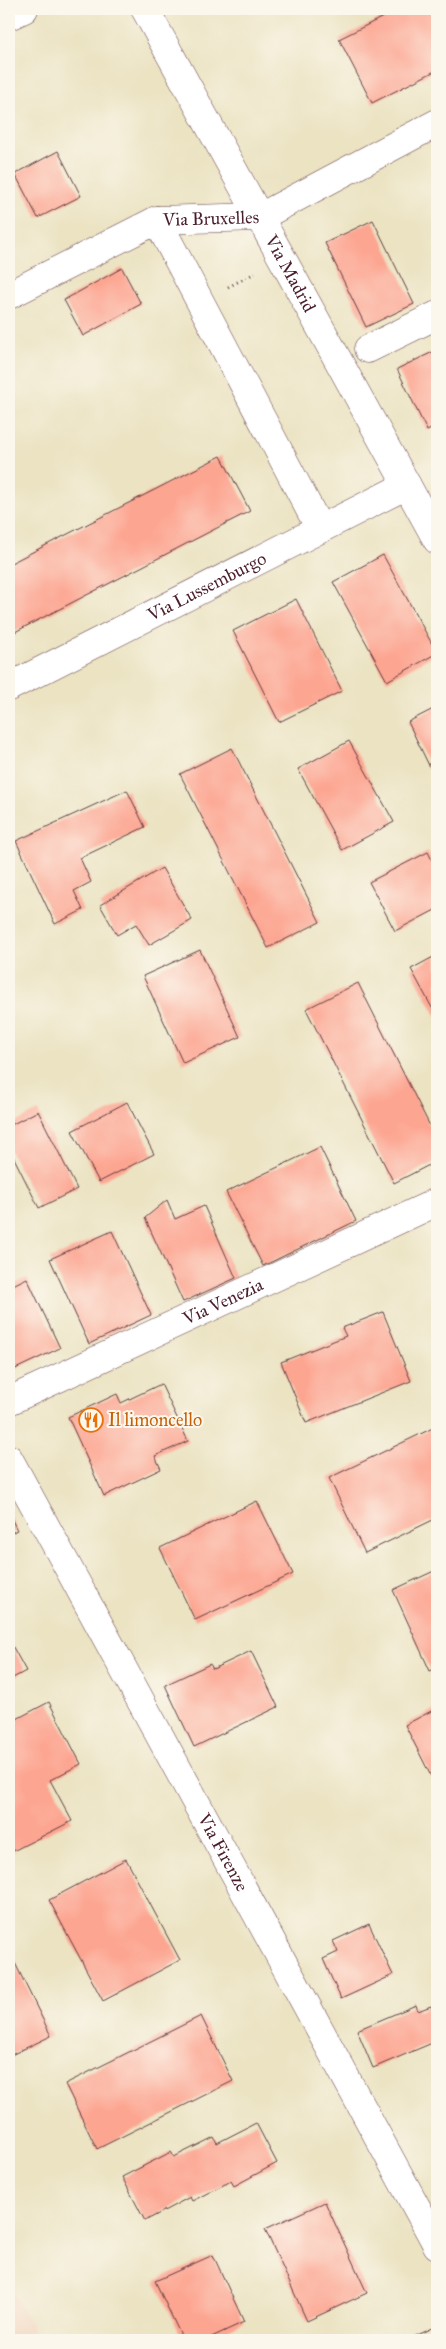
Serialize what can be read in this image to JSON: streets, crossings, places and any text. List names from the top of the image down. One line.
{"streets":{"street":["Via Bruxelles","Via Madrid","Via Lussemburgo","Via Venezia","Via Firenze"]},"crossings":[["Via Bruxelles","Via Madrid"],["Via Madrid","Via Lussemburgo"]],"places":{"restaurant":["Il limoncello"]}}
